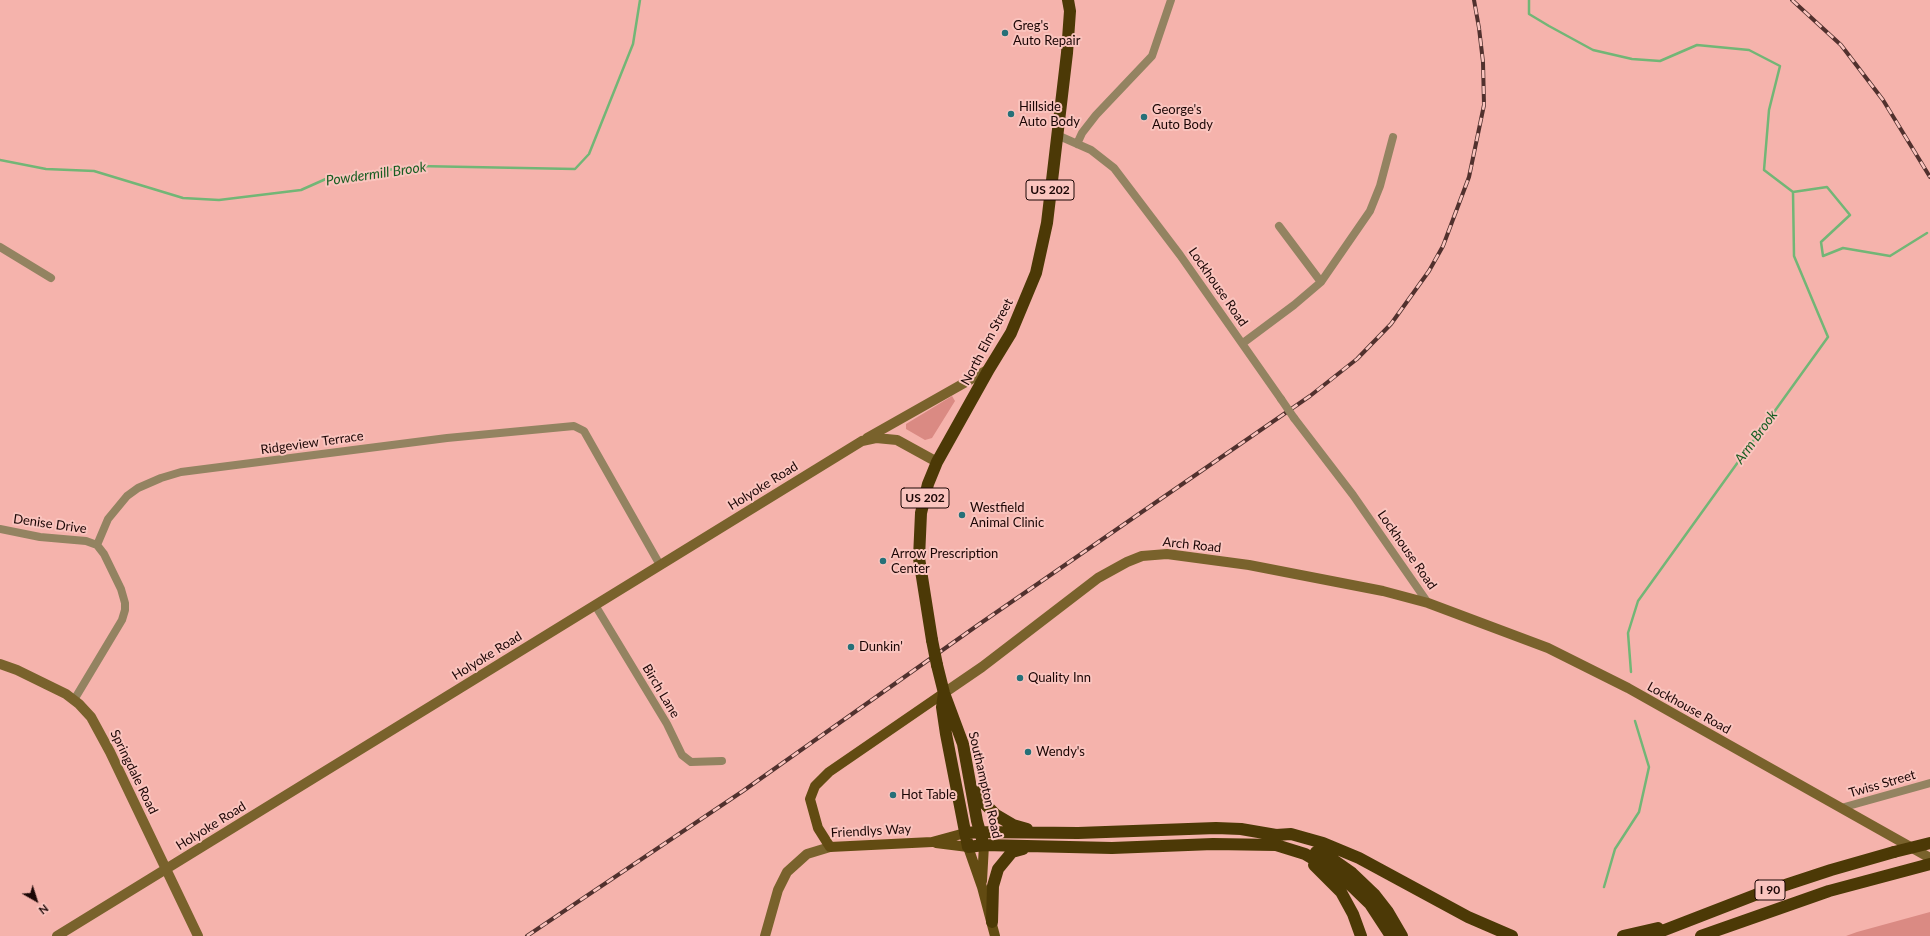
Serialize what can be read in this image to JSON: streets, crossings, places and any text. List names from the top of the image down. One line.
{"streets":{"highway":["US 202","North Elm Street","Southampton Road","Friendlys Way","I 90"],"street":["Lockhouse Road","Ridgeview Terrace","Holyoke Road","Denise Drive","Arch Road","Birch Lane","Springdale Road","Twiss Street"]},"crossings":[["Lockhouse Road","North Elm Street"],["Lockhouse Road","Arch Road"],["Lockhouse Road","Twiss Street"],["North Elm Street","Holyoke Road"],["North Elm Street","Southampton Road"],["Ridgeview Terrace","Holyoke Road"],["Ridgeview Terrace","Denise Drive"],["Holyoke Road","Birch Lane"],["Holyoke Road","Springdale Road"],["Arch Road","Southampton Road"],["Southampton Road","Friendlys Way"]],"water":["Powdermill Brook","Arm Brook"],"places":["Greg's Auto Repair","Hillside Auto Body","George's Auto Body","Westfield Animal Clinic","Arrow Prescription Center","Dunkin'","Quality Inn","Wendy's","Hot Table"],"north":"bottom right"}
